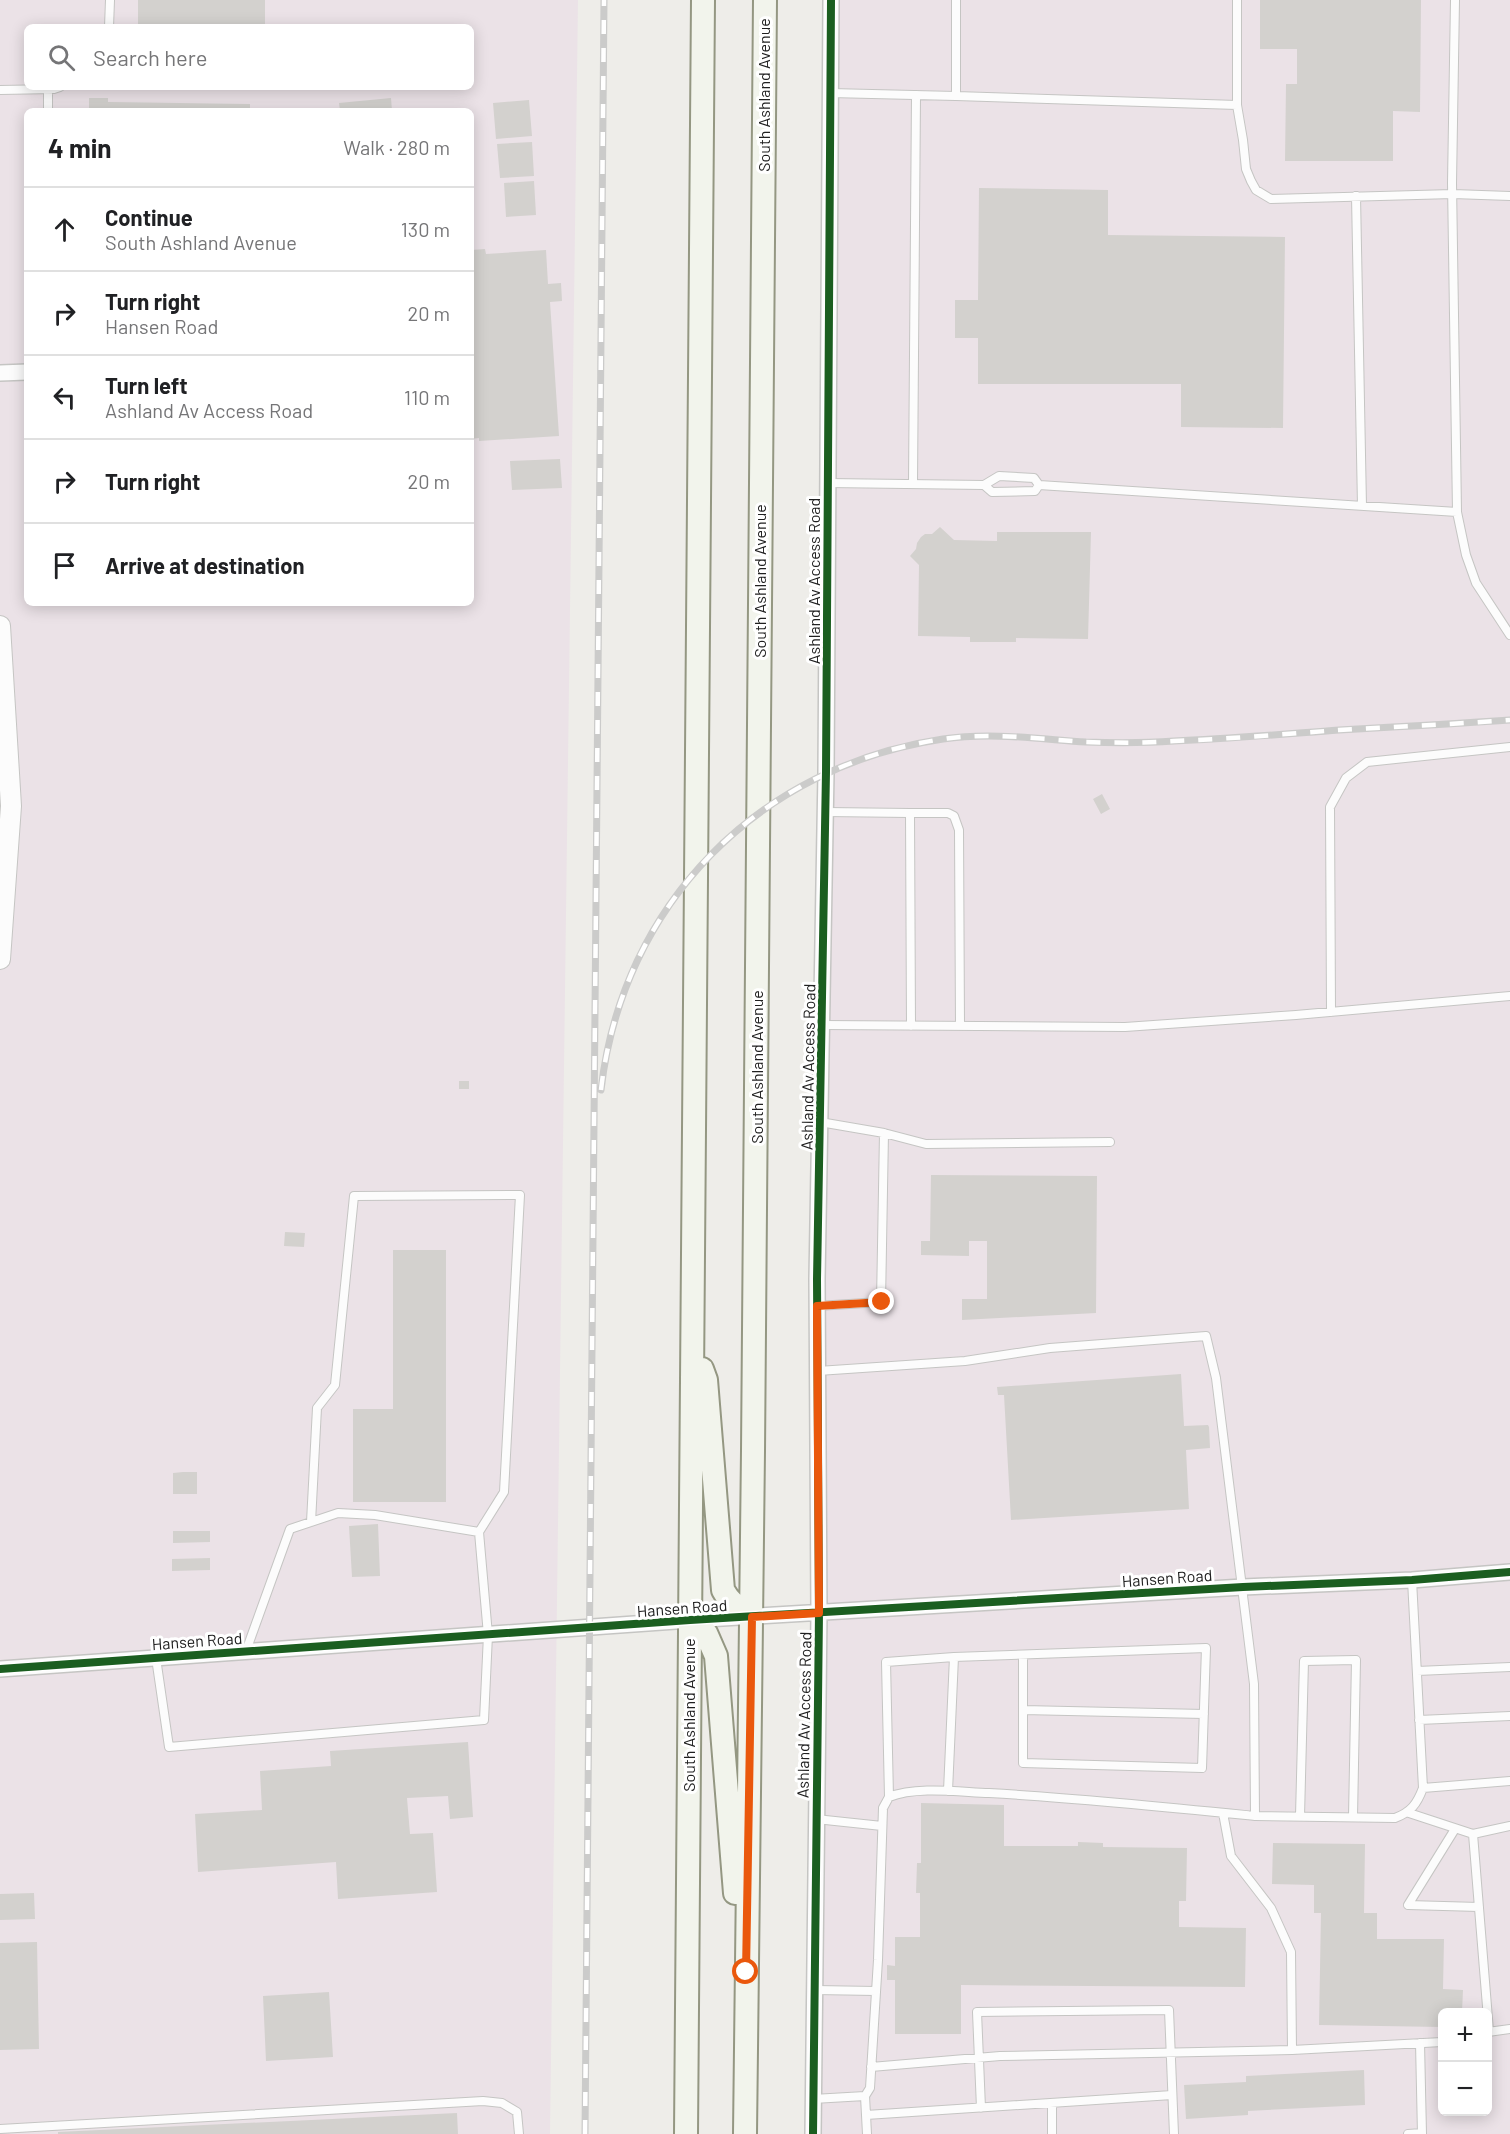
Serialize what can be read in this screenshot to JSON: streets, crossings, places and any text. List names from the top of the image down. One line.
{"streets":{"main road":["South Ashland Avenue"],"street":["Ashland Av Access Road","Hansen Road"]},"crossings":[["South Ashland Avenue","Hansen Road"],["Ashland Av Access Road","Hansen Road"]],"page":{"search":"Search here","heading":["4 min","Walk · 280 m"],"list":[["Continue","South Ashland Avenue","130 m"],["Turn right","Hansen Road","20 m"],["Turn left","Ashland Av Access Road","110 m"],["Turn right","20 m"],"Arrive at destination"],"map_buttons":["+","−"]}}
